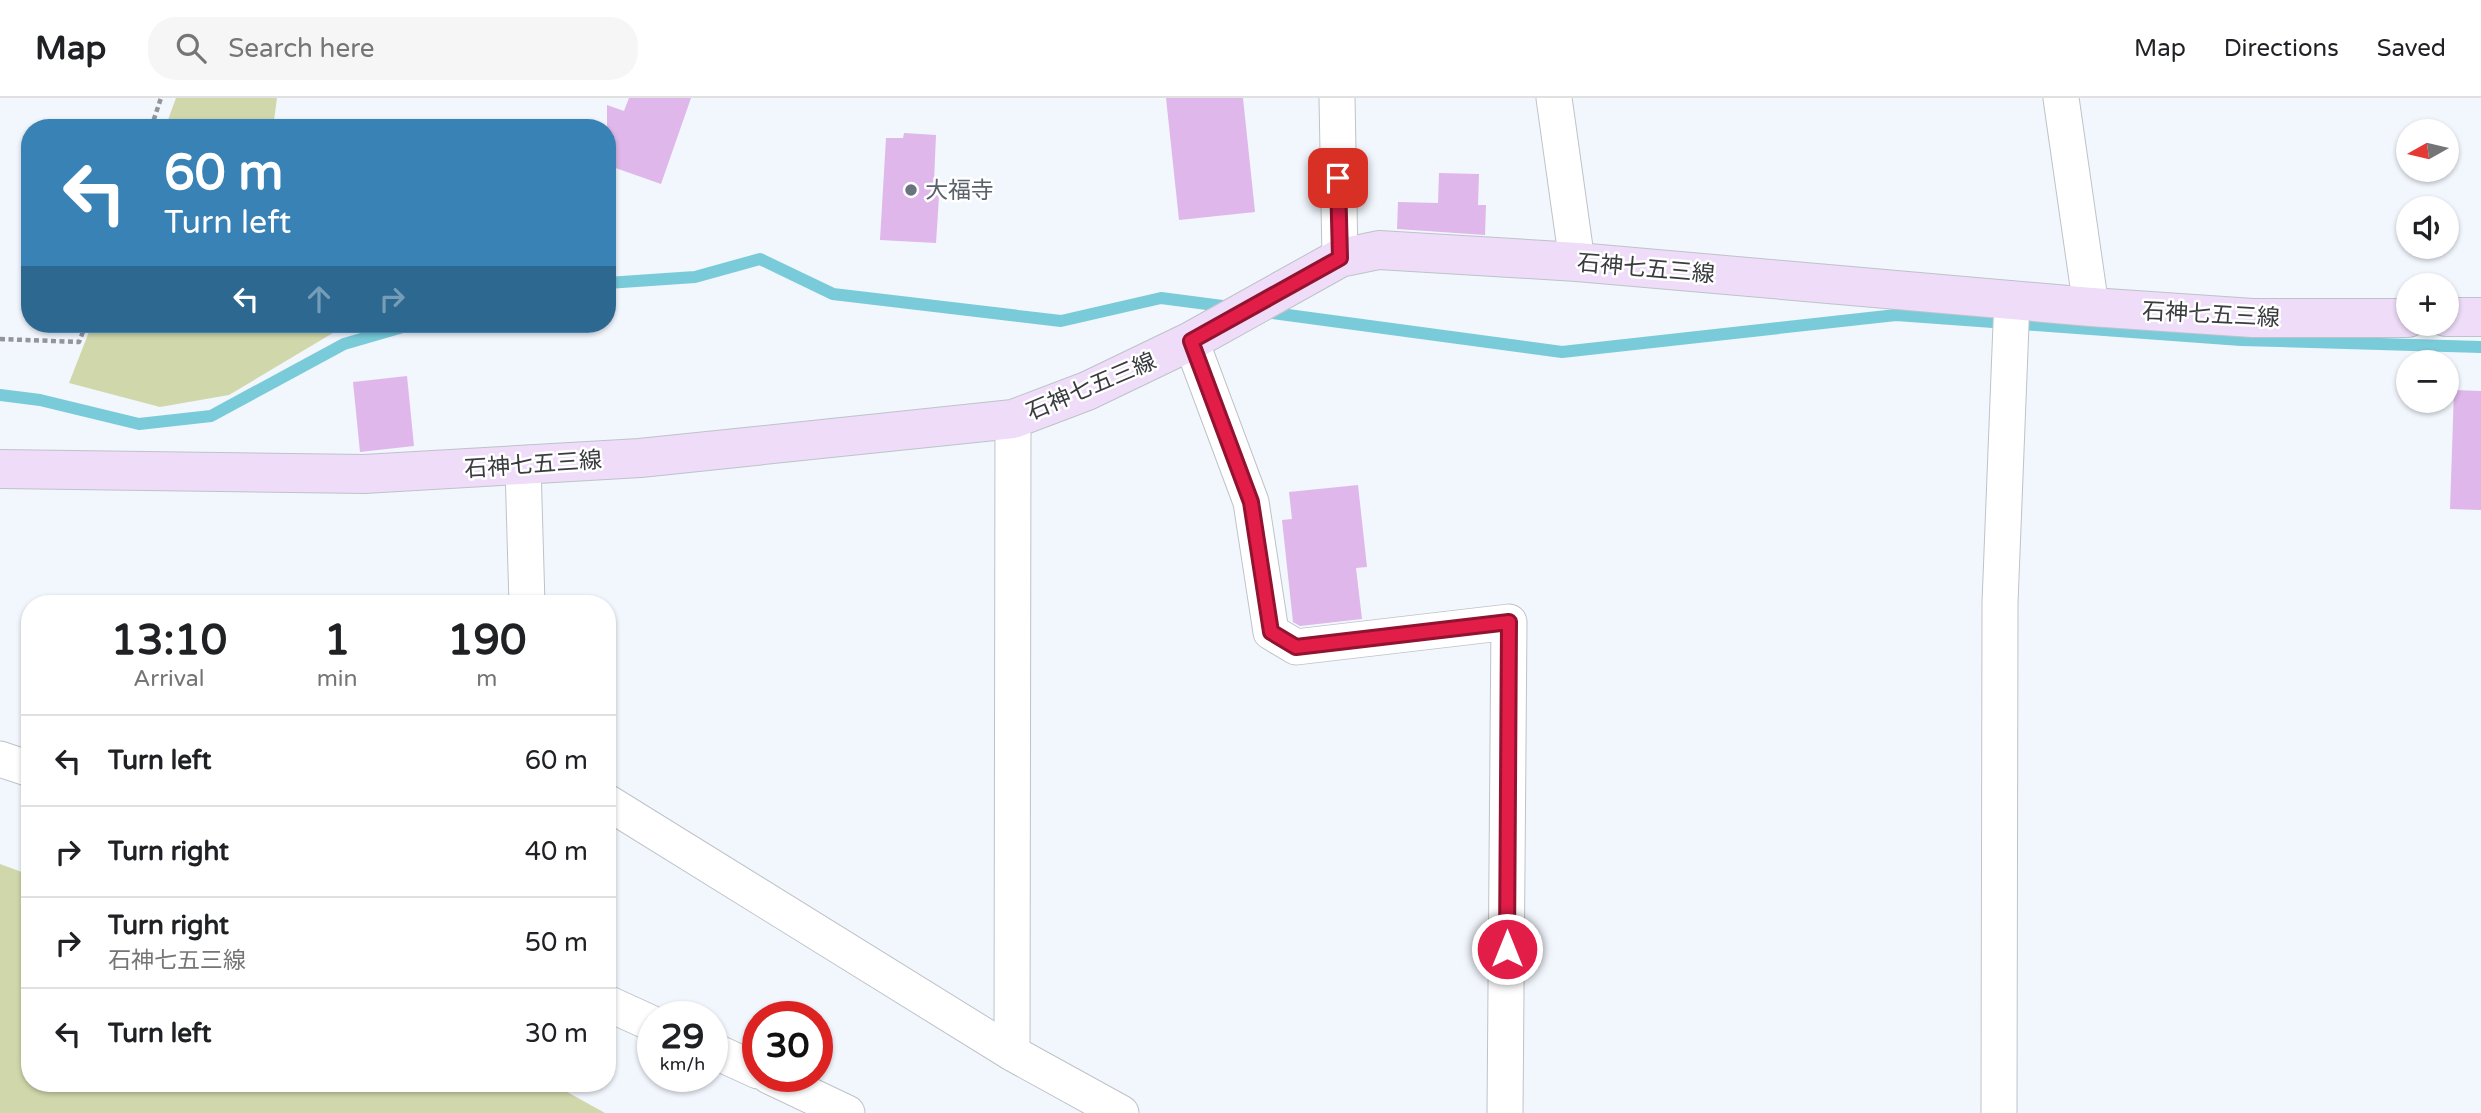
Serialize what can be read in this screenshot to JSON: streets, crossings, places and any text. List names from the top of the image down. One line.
{"streets":{"main road":["石神七五三線"]},"places":["大福寺"],"north":"left","page":{"header":"Map","search":"Search here","nav":["Map","Directions","Saved"],"map_buttons":["+","−"],"turn":["60 m","Turn left"],"eta":["13:10","Arrival","1","min","190","m"],"list":[{"name":"Turn left","value":"60 m"},{"name":"Turn right","value":"40 m"},{"name":"Turn right","note":"石神七五三線","value":"50 m"},{"name":"Turn left","value":"30 m"}],"speed":"29 km/h","limit":"30"}}
